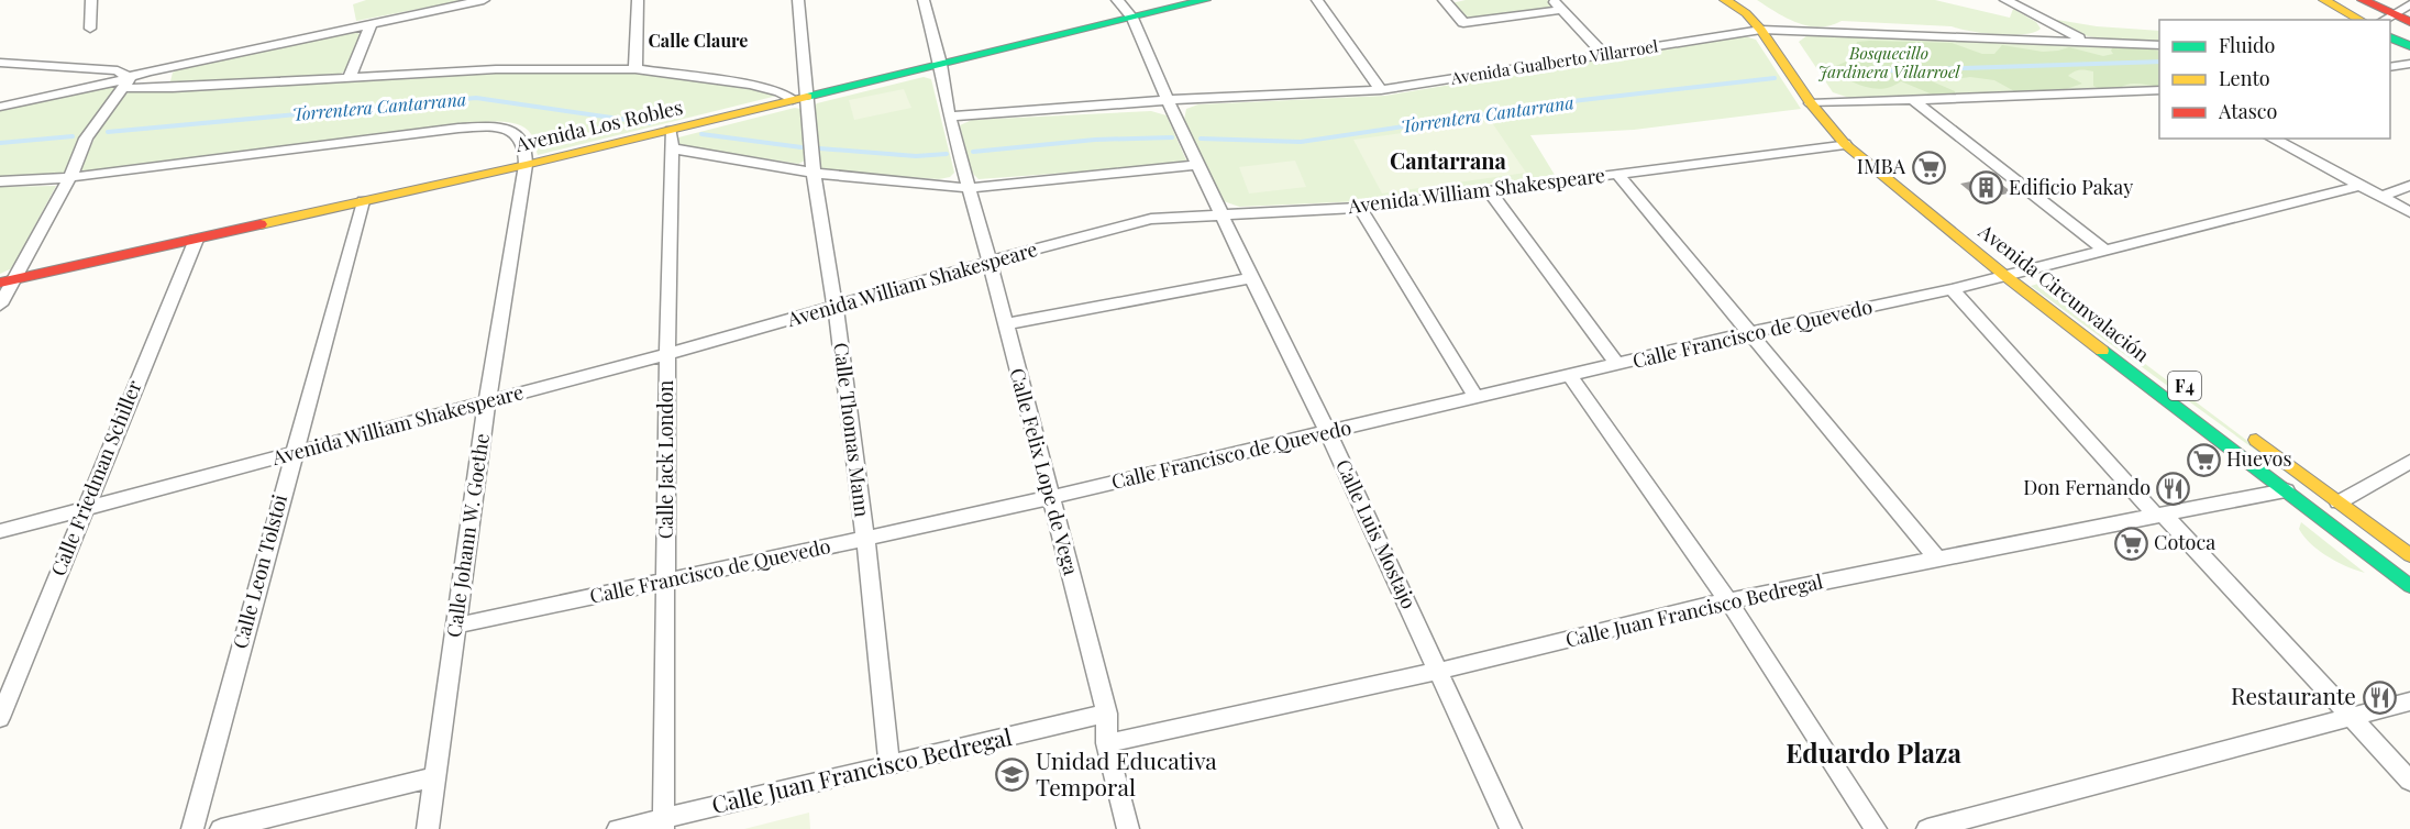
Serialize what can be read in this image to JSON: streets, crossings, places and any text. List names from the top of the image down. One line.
{"streets":{"main road":["Avenida Los Robles","Avenida Circunvalación","F4"],"street":["Avenida Gualberto Villarroel","Avenida William Shakespeare","Calle Francisco de Quevedo","Calle Thomas Mann","Calle Jack London","Calle Felix Lope de Vega","Calle Friedman Schiller","Calle Luis Mostajo","Calle Johann W. Goethe","Calle Leon Tolstoi","Calle Juan Francisco Bedregal"]},"crossings":[["Avenida Gualberto Villarroel","Avenida Circunvalación"],["Avenida Gualberto Villarroel","Calle Felix Lope de Vega"],["Avenida Gualberto Villarroel","Calle Luis Mostajo"],["Avenida Los Robles","Calle Thomas Mann"],["Avenida Los Robles","Calle Jack London"],["Avenida Los Robles","Calle Felix Lope de Vega"],["Avenida Los Robles","Calle Friedman Schiller"],["Avenida Los Robles","Calle Luis Mostajo"],["Avenida Los Robles","Calle Johann W. Goethe"],["Avenida Los Robles","Calle Leon Tolstoi"],["Avenida William Shakespeare","Avenida Circunvalación"],["Avenida William Shakespeare","Calle Thomas Mann"],["Avenida William Shakespeare","Calle Jack London"],["Avenida William Shakespeare","Calle Felix Lope de Vega"],["Avenida William Shakespeare","Calle Friedman Schiller"],["Avenida William Shakespeare","Calle Luis Mostajo"],["Avenida William Shakespeare","Calle Johann W. Goethe"],["Avenida William Shakespeare","Calle Leon Tolstoi"],["Avenida Circunvalación","Calle Francisco de Quevedo"],["Avenida Circunvalación","Calle Juan Francisco Bedregal"],["Calle Francisco de Quevedo","Calle Thomas Mann"],["Calle Francisco de Quevedo","Calle Jack London"],["Calle Francisco de Quevedo","Calle Felix Lope de Vega"],["Calle Francisco de Quevedo","Calle Luis Mostajo"],["Calle Francisco de Quevedo","Calle Johann W. Goethe"],["Calle Thomas Mann","Calle Juan Francisco Bedregal"],["Calle Jack London","Calle Juan Francisco Bedregal"],["Calle Felix Lope de Vega","Calle Juan Francisco Bedregal"],["Calle Luis Mostajo","Calle Juan Francisco Bedregal"]],"districts":["Calle Claure","Cantarrana","Eduardo Plaza"],"water":["Torrentera Cantarrana"],"parks":["Bosquecillo Jardinera Villarroel"],"places":{"supermarket":["IMBA","Huevos","Cotoca"],"building":["Edificio Pakay"],"restaurant":["Don Fernando","Restaurante"],"school or university":["Unidad Educativa Temporal"]},"legend":["Fluido","Lento","Atasco"]}
